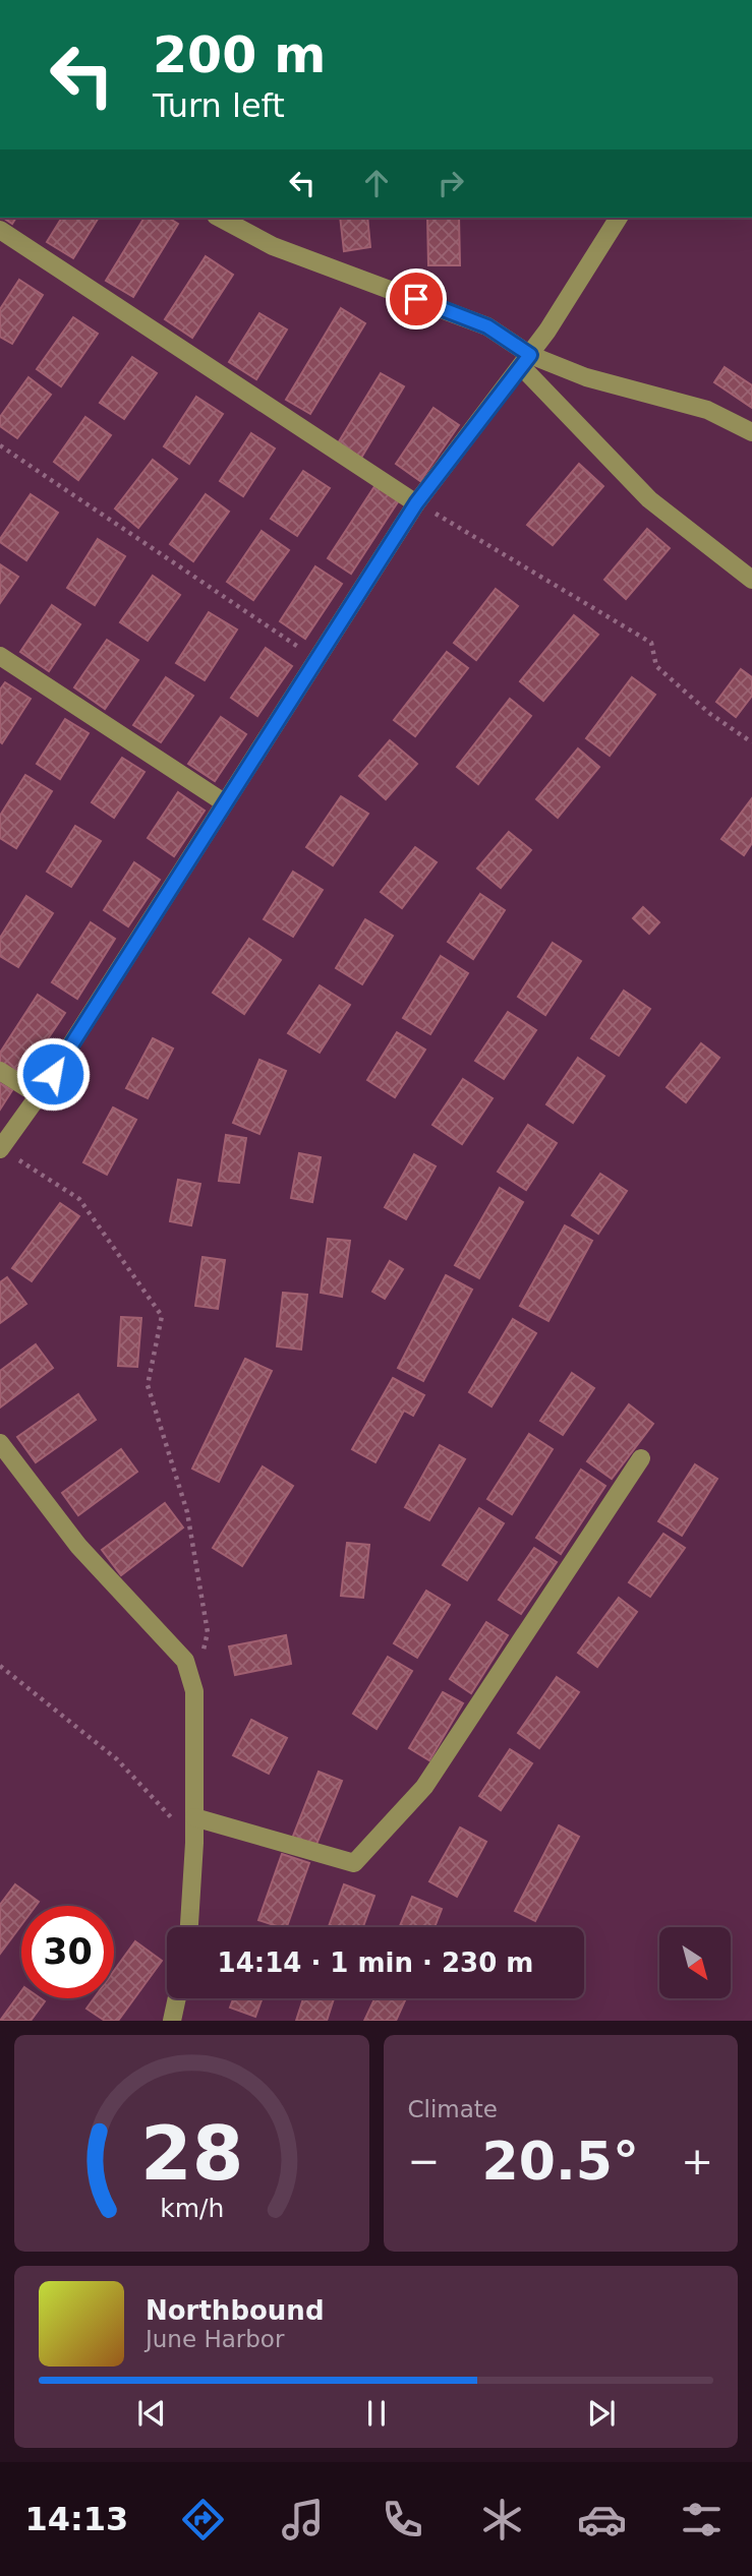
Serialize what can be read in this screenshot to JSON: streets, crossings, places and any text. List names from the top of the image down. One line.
{"north":"bottom right","page":{"turn":["200 m","Turn left"],"limit":"30","trip":"14:14 · 1 min · 230 m","tile":"Climate","heat":["−","20.5°","+"],"song":["Northbound","June Harbor"],"tabs":"14:13","gauge":["28","km/h"]}}
